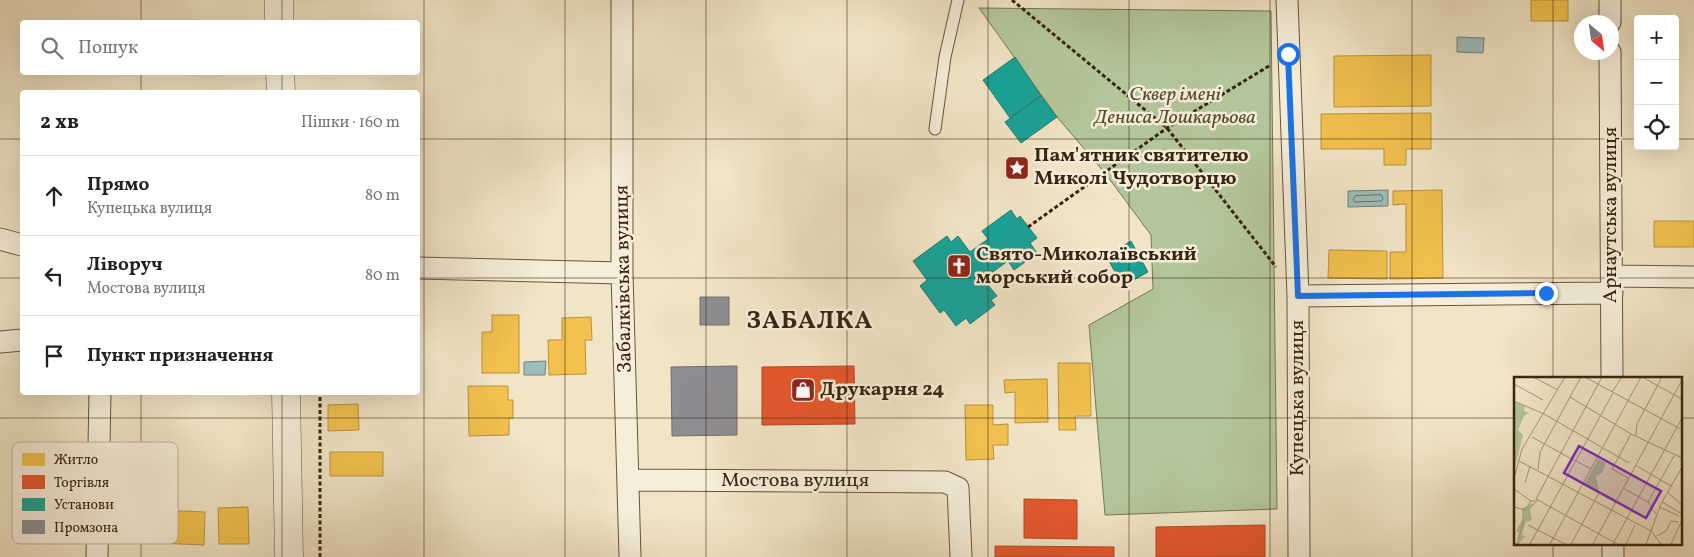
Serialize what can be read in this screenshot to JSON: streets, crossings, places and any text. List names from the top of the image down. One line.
{"streets":{"street":["Арнаутська вулиця","Забалківська вулиця","Купецька вулиця","Мостова вулиця"]},"crossings":[["Забалківська вулиця","Мостова вулиця"]],"districts":["ЗАБАЛКА"],"parks":["Сквер імені Дениса Лошкарьова"],"places":{"place":["Пам'ятник святителю Миколі Чудотворцю"],"church":["Свято-Миколаївський морський собор"],"shop":["Друкарня 24"]},"legend":["Житло","Торгівля","Установи","Промзона"],"north":"bottom right","page":{"map_buttons":["+","−"],"search":"Пошук","heading":["2 хв","Пішки · 160 m"],"list":[["Прямо","Купецька вулиця","80 m"],["Ліворуч","Мостова вулиця","80 m"],"Пункт призначення"]}}
